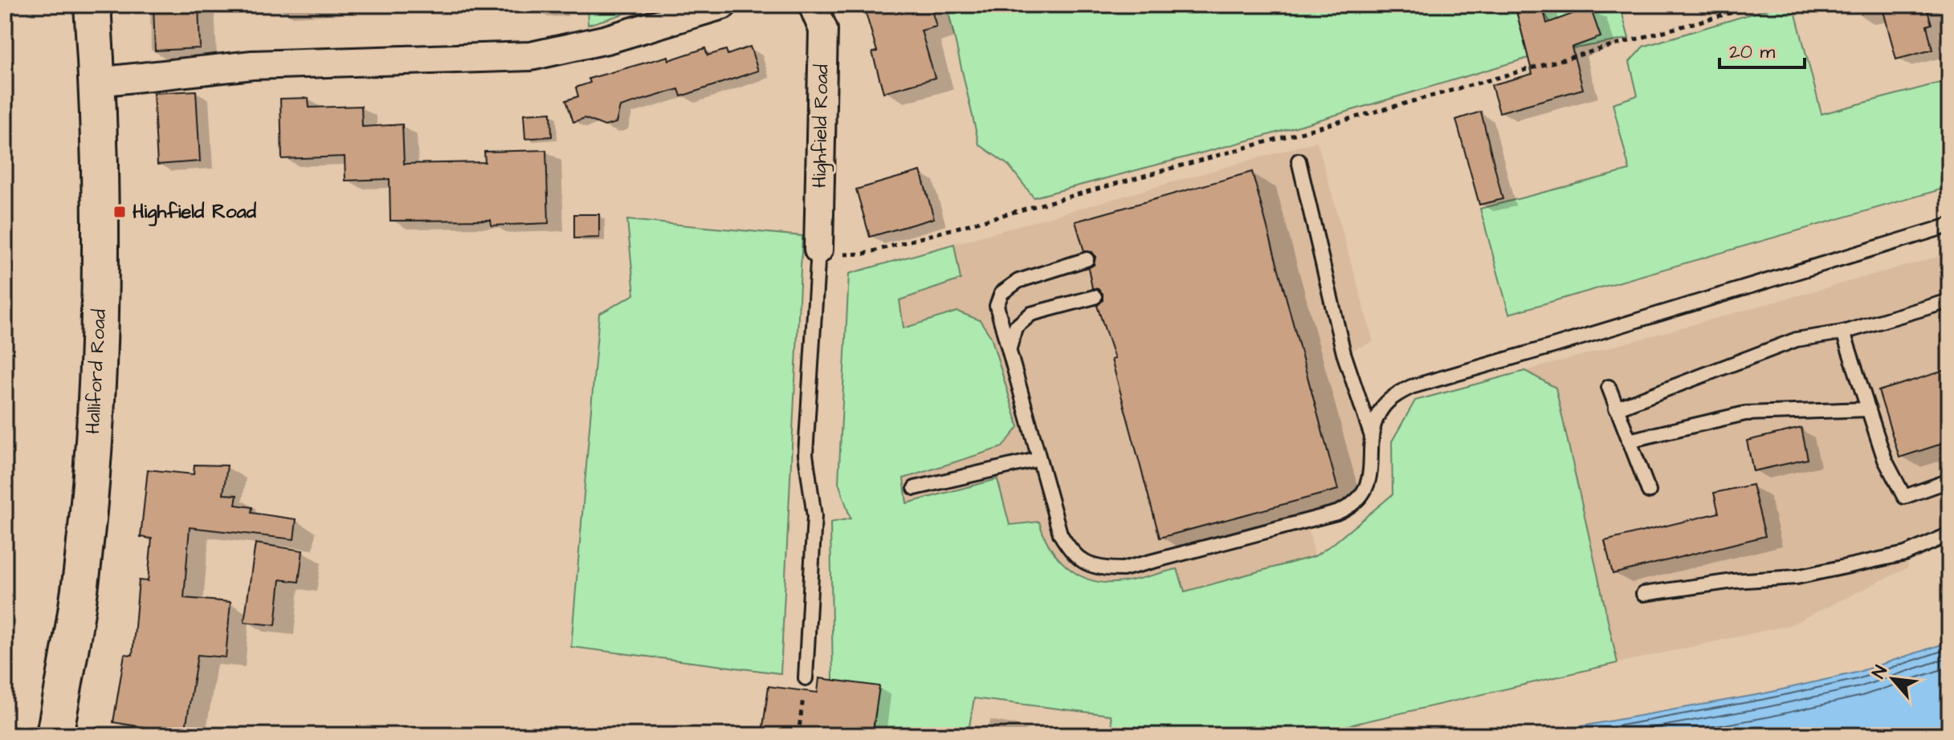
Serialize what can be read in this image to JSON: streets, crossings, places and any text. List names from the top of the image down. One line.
{"streets":{"street":["Highfield Road","Halliford Road"]},"places":{"transit":["Highfield Road"]},"scale_bar":"20 m","north":"top left"}
